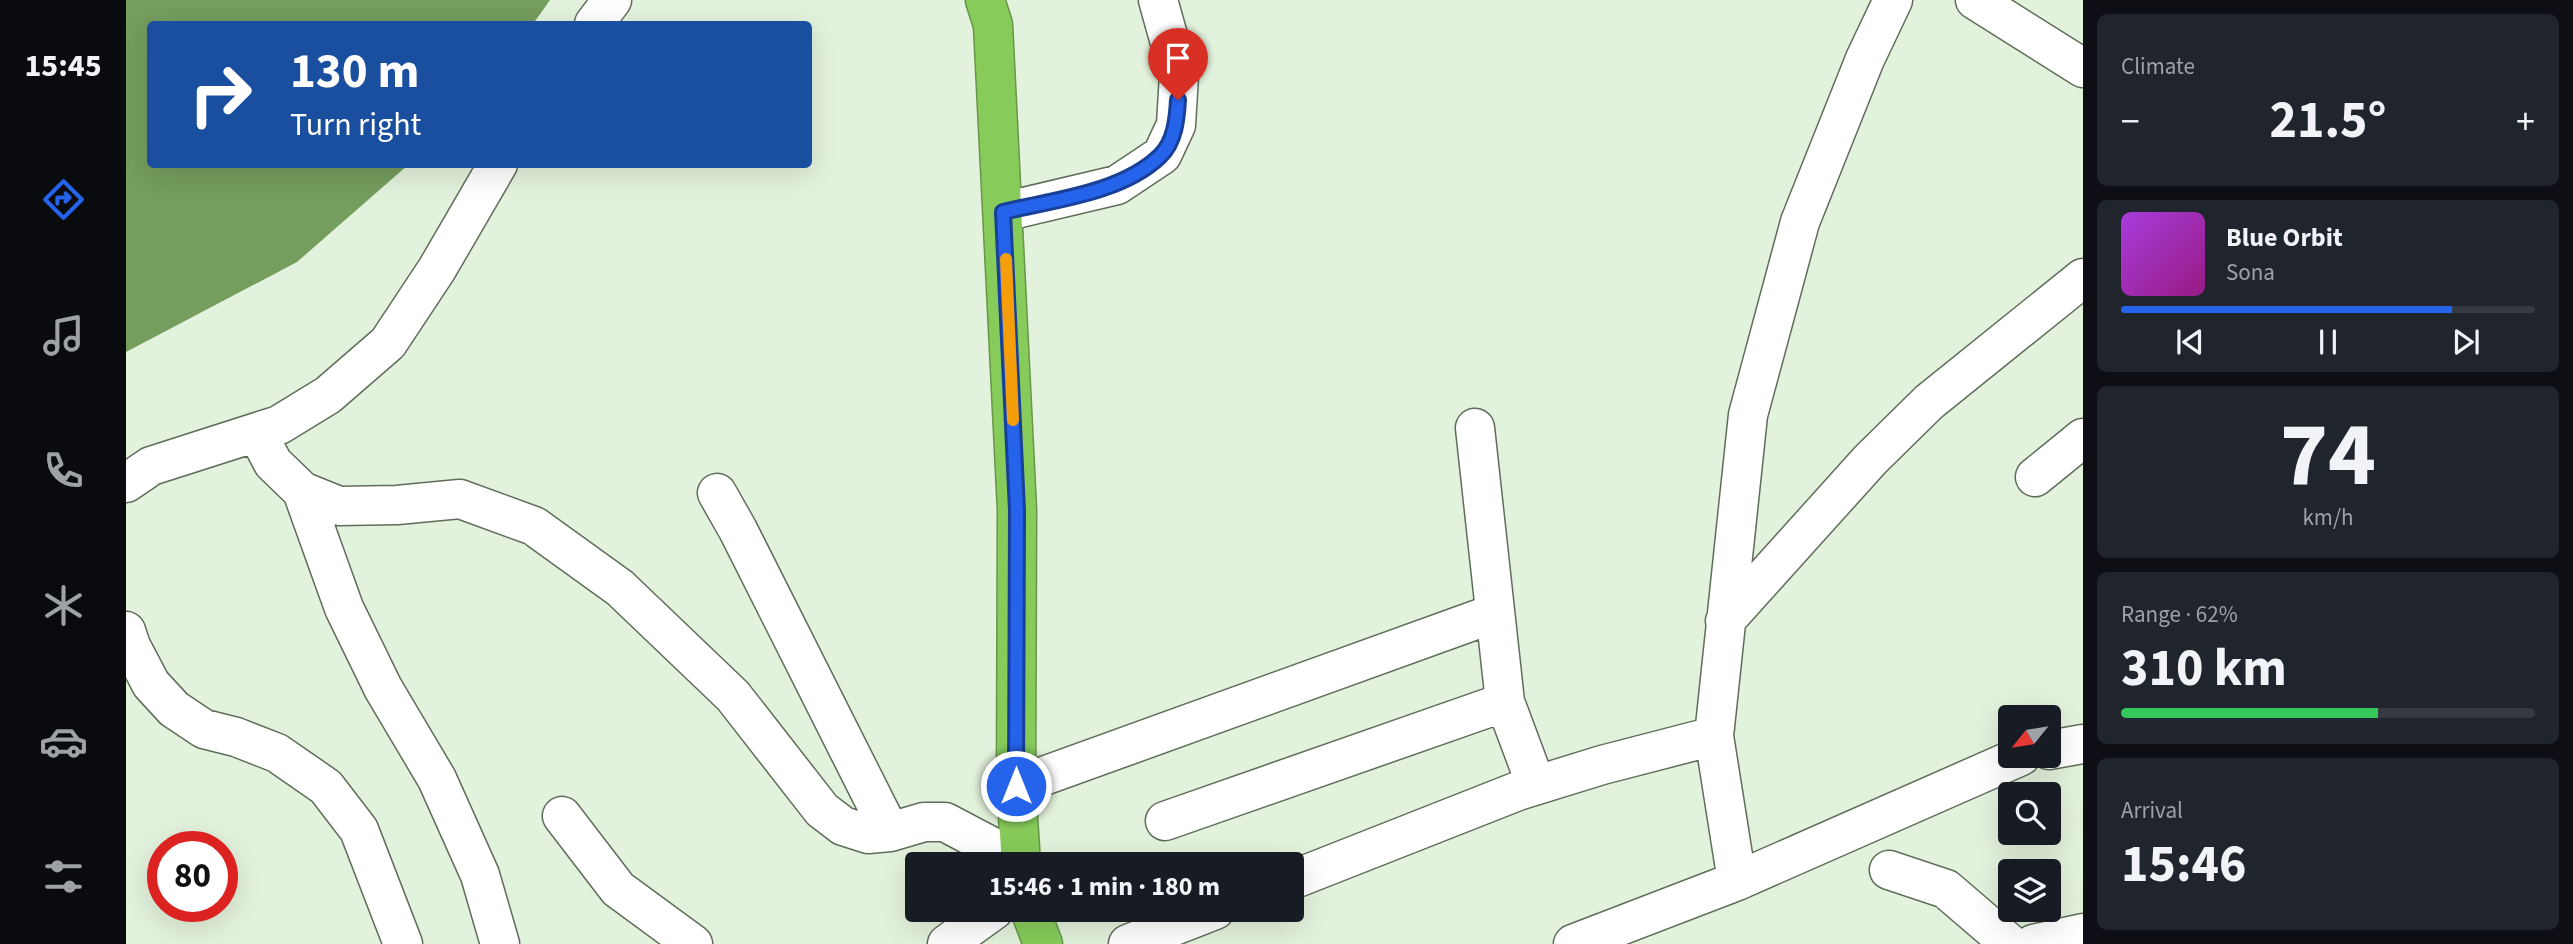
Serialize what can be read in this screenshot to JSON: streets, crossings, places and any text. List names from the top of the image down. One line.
{"north":"bottom left","page":{"tabs":"15:45","tile":["Climate",["74","km/h"],["Range · 62%","310 km"],["Arrival","15:46"]],"turn":["130 m","Turn right"],"heat":["−","21.5°","+"],"song":["Blue Orbit","Sona"],"limit":"80","trip":"15:46 · 1 min · 180 m"}}
